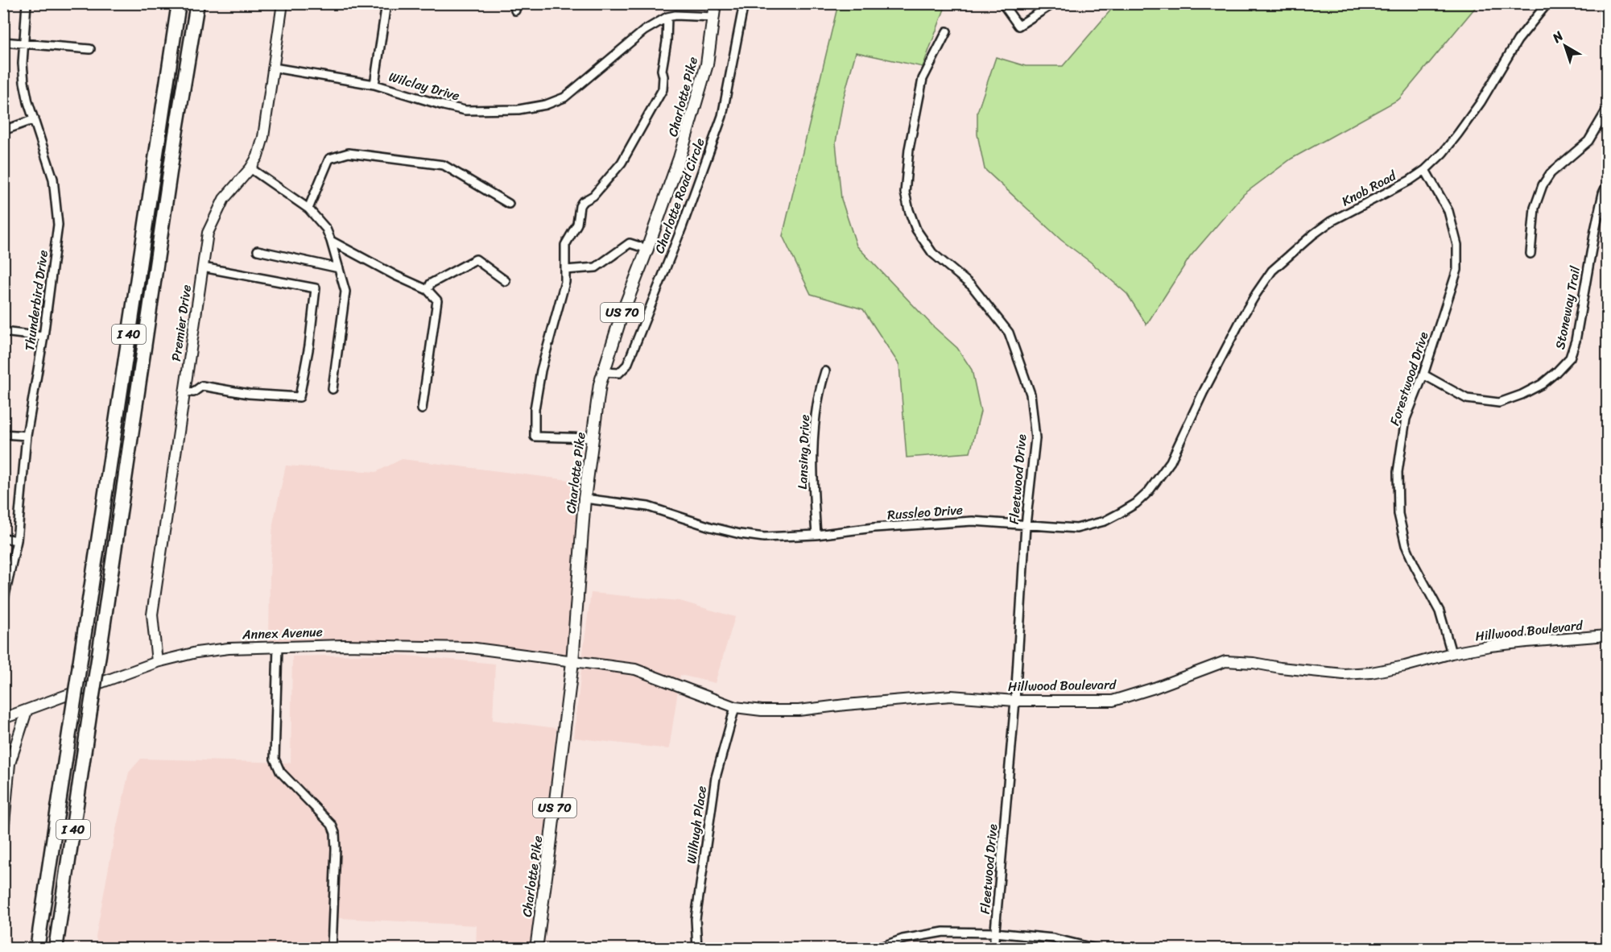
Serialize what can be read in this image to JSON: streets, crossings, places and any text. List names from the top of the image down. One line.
{"streets":{"highway":["I 40"],"main road":["Charlotte Pike","US 70"],"street":["Wilclay Drive","Knob Road","Charlotte Road Circle","Thunderbird Drive","Stoneway Trail","Premier Drive","Forestwood Drive","Lansing Drive","Fleetwood Drive","Russleo Drive","Hillwood Boulevard","Annex Avenue","Wilhugh Place"]},"crossings":[["Wilclay Drive","Charlotte Pike"],["Wilclay Drive","US 70"],["Wilclay Drive","Premier Drive"],["Charlotte Pike","Charlotte Road Circle"],["Charlotte Pike","US 70"],["Charlotte Pike","Russleo Drive"],["Charlotte Pike","Hillwood Boulevard"],["Charlotte Pike","Annex Avenue"],["Knob Road","Forestwood Drive"],["Knob Road","Russleo Drive"],["Stoneway Trail","Forestwood Drive"],["Premier Drive","Annex Avenue"],["Forestwood Drive","Hillwood Boulevard"],["Lansing Drive","Russleo Drive"],["Fleetwood Drive","Russleo Drive"],["Fleetwood Drive","Hillwood Boulevard"],["Hillwood Boulevard","Annex Avenue"],["Hillwood Boulevard","Wilhugh Place"]],"north":"top left"}
